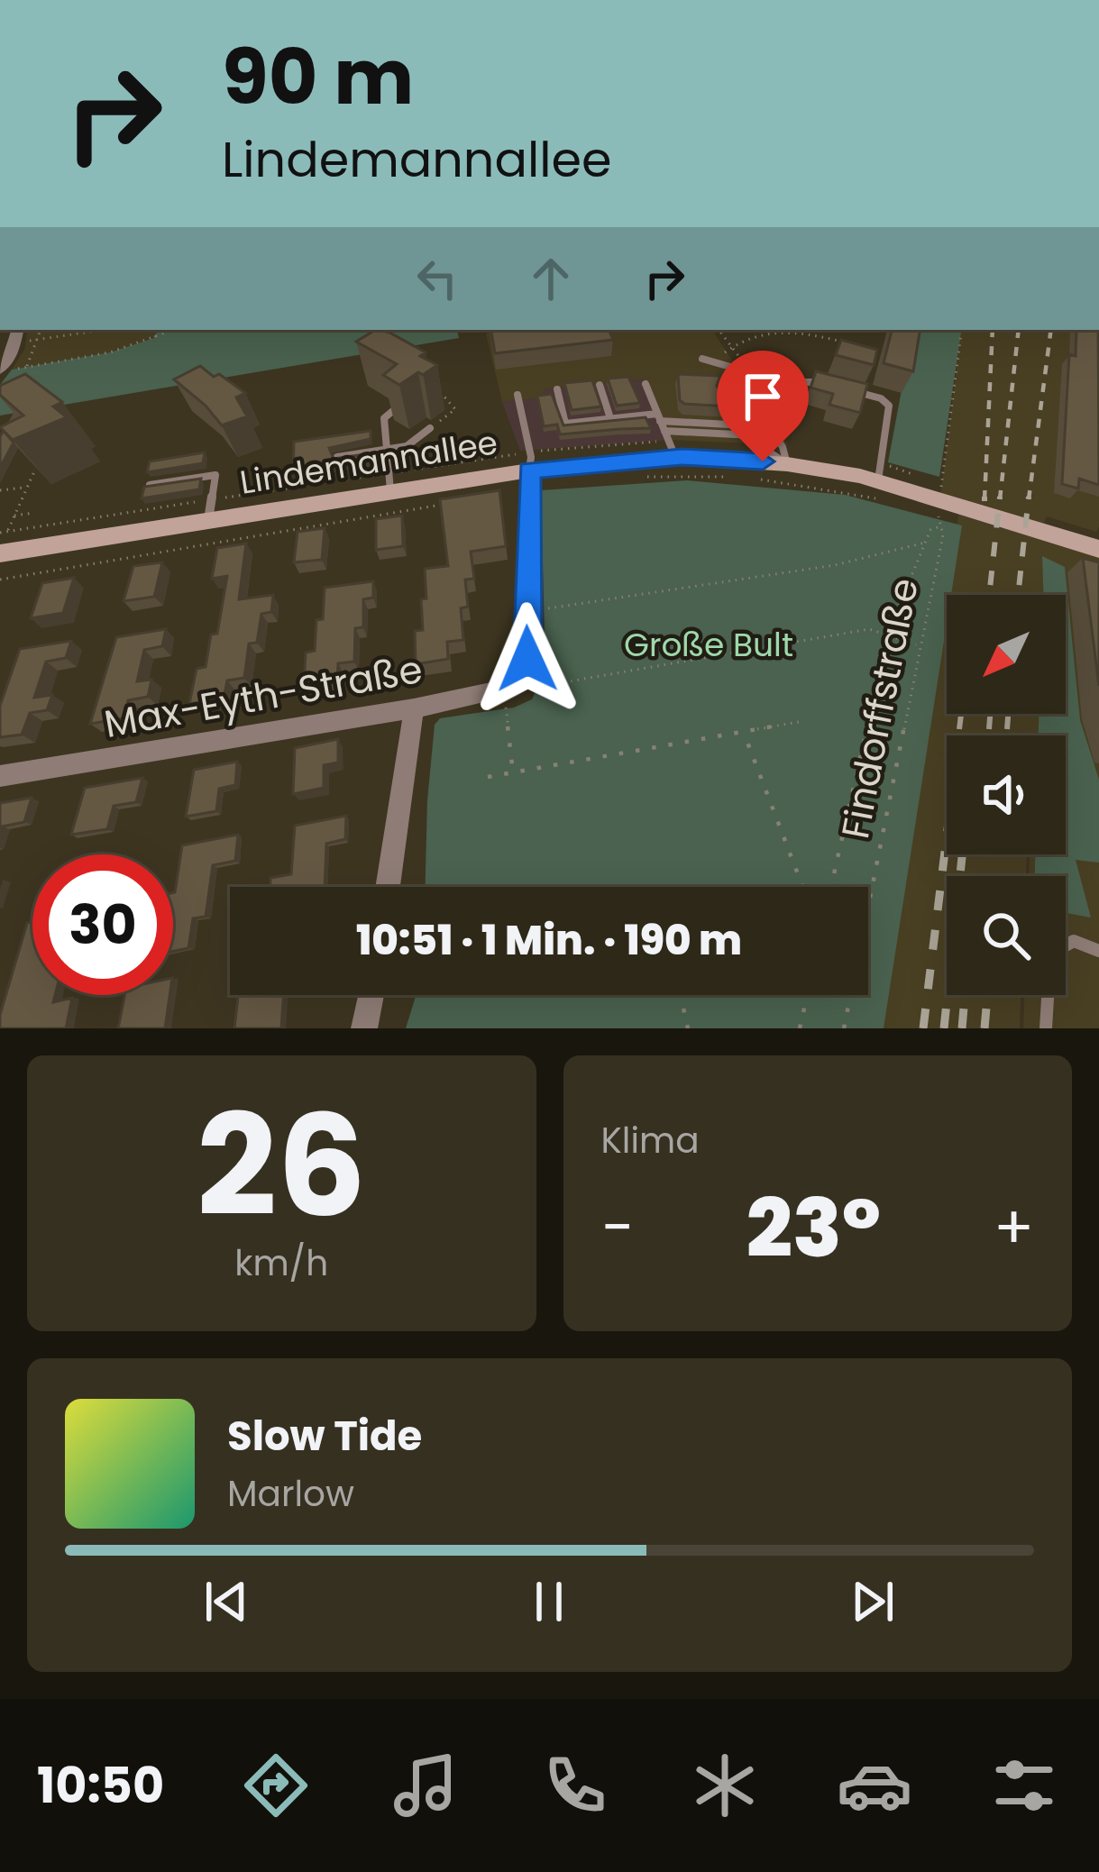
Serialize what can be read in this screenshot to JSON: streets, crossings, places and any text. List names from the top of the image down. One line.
{"streets":{"street":["Lindemannallee","Max-Eyth-Straße"],"path":["Findorffstraße"]},"crossings":[["Lindemannallee","Findorffstraße"]],"parks":["Große Bult"],"north":"bottom left","page":{"turn":["90 m","Lindemannallee"],"limit":"30","trip":"10:51 · 1 Min. · 190 m","tile":[["26","km/h"],"Klima"],"heat":["−","23°","+"],"song":["Slow Tide","Marlow"],"tabs":"10:50"}}
